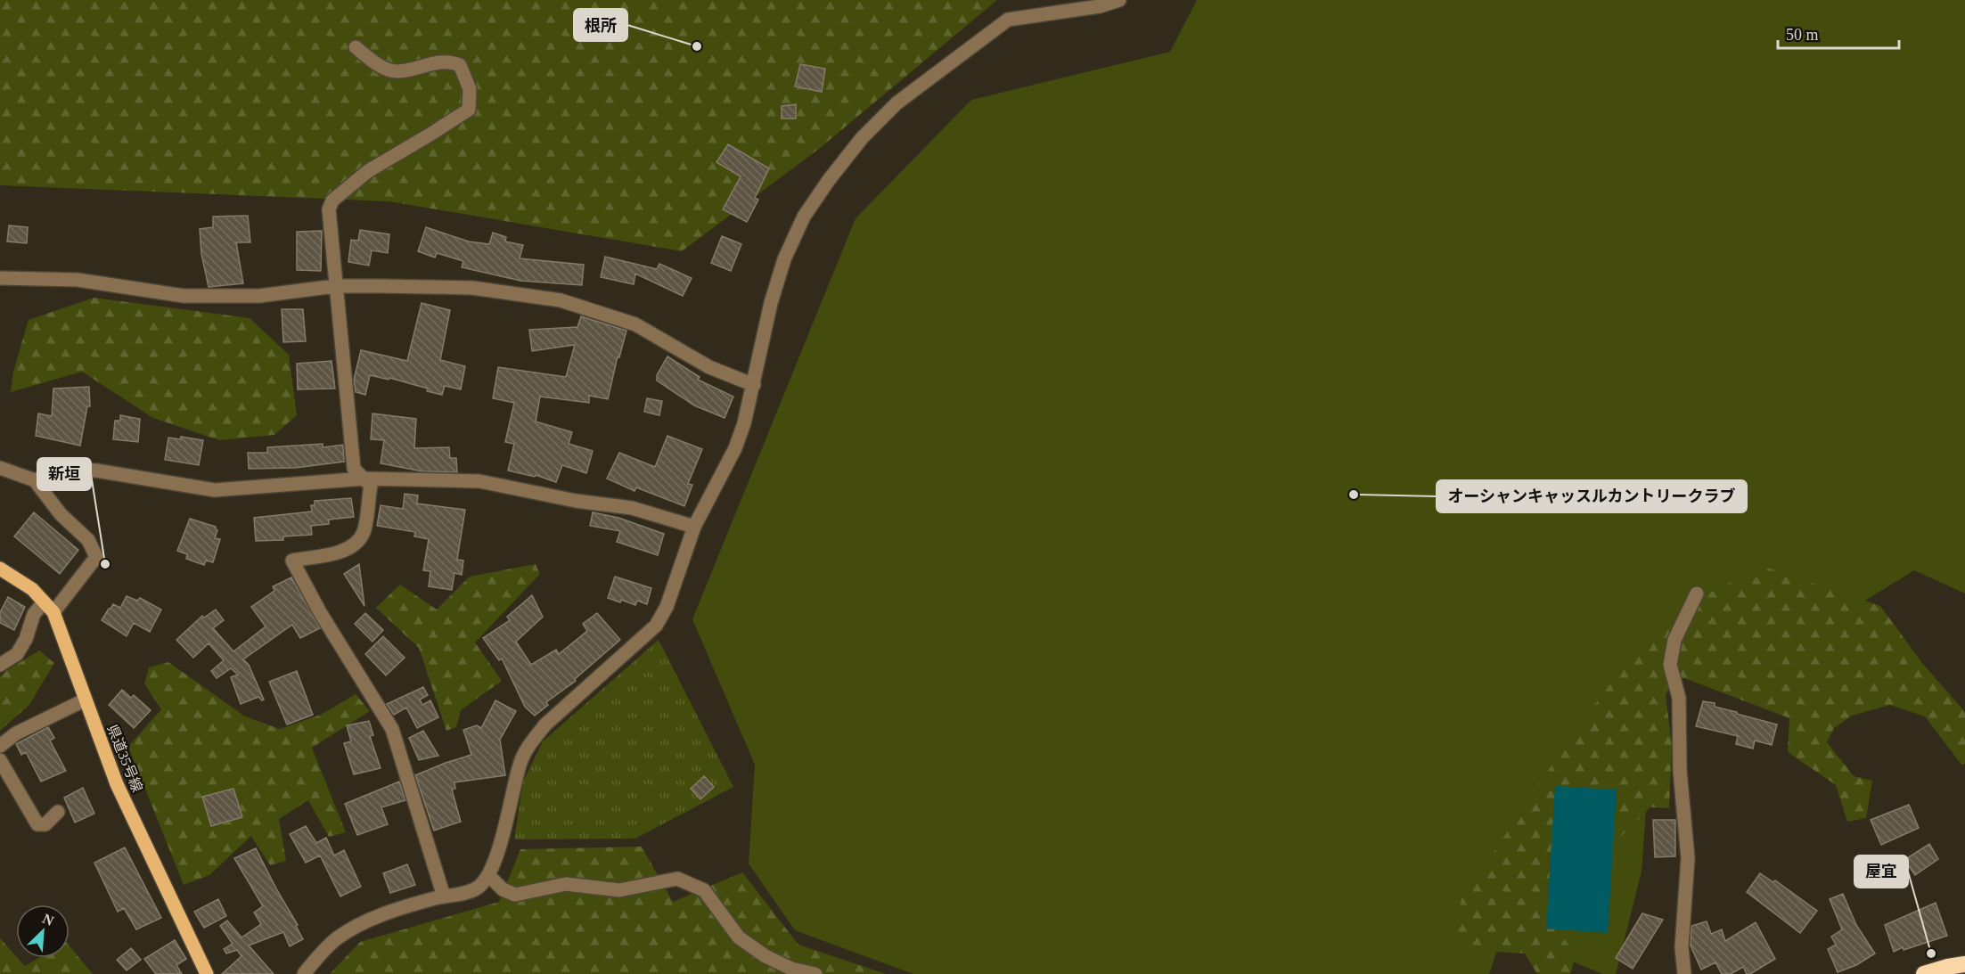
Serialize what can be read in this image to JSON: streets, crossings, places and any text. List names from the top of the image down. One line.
{"streets":{"main road":["県道35号線"]},"places":["根所","オーシャンキャッスルカントリークラブ","新垣","屋宜"],"scale_bar":"50 m","north":"top right"}
